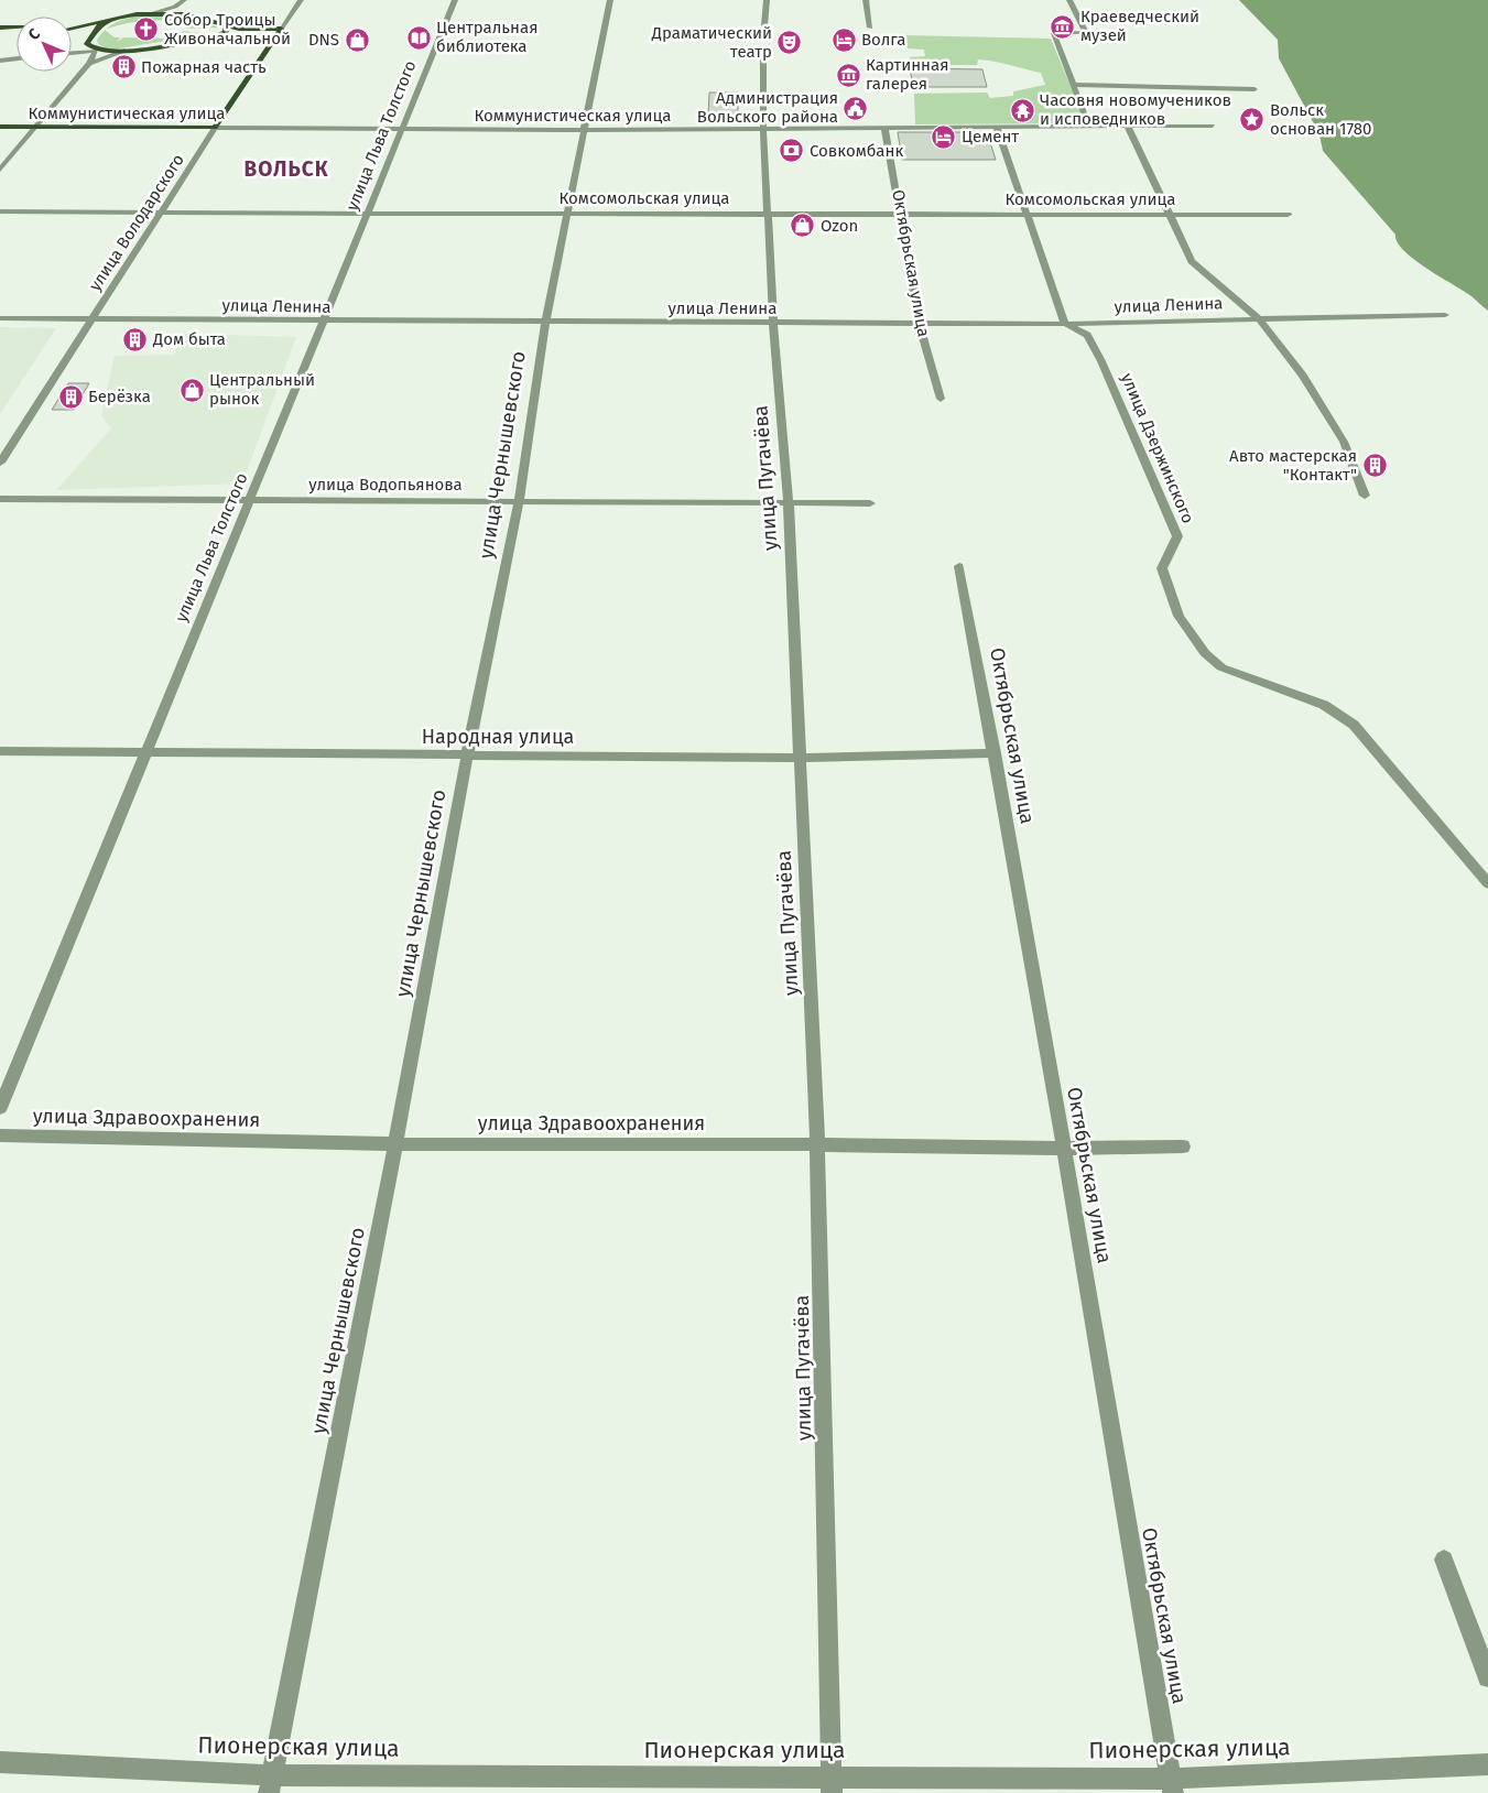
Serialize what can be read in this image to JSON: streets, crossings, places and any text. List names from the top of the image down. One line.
{"streets":{"main road":["Коммунистическая улица","улица Володарского"],"street":["улица Льва Толстого","Комсомольская улица","Октябрьская улица","улица Ленина","улица Дзержинского","улица Чернышевского","улица Пугачёва","улица Водопьянова","Народная улица","улица Здравоохранения","Пионерская улица"]},"crossings":[["Коммунистическая улица","улица Льва Толстого"],["Коммунистическая улица","улица Володарского"],["Коммунистическая улица","Октябрьская улица"],["Коммунистическая улица","улица Чернышевского"],["Коммунистическая улица","улица Пугачёва"],["улица Льва Толстого","Комсомольская улица"],["улица Льва Толстого","улица Ленина"],["улица Льва Толстого","улица Водопьянова"],["улица Льва Толстого","Народная улица"],["Комсомольская улица","улица Володарского"],["Комсомольская улица","Октябрьская улица"],["Комсомольская улица","улица Чернышевского"],["Комсомольская улица","улица Пугачёва"],["улица Володарского","улица Ленина"],["Октябрьская улица","улица Ленина"],["Октябрьская улица","Народная улица"],["Октябрьская улица","улица Здравоохранения"],["Октябрьская улица","Пионерская улица"],["улица Ленина","улица Дзержинского"],["улица Ленина","улица Чернышевского"],["улица Ленина","улица Пугачёва"],["улица Чернышевского","улица Водопьянова"],["улица Чернышевского","Народная улица"],["улица Чернышевского","улица Здравоохранения"],["улица Чернышевского","Пионерская улица"],["улица Пугачёва","улица Водопьянова"],["улица Пугачёва","Народная улица"],["улица Пугачёва","улица Здравоохранения"],["улица Пугачёва","Пионерская улица"]],"districts":["ВОЛЬСК"],"places":{"museum":["Краеведческий музей","Картинная галерея"],"church":["Собор Троицы Живоначальной"],"library":["Центральная библиотека"],"shop":["DNS","Ozon","Центральный рынок"],"hotel":["Волга","Цемент"],"theatre":["Драматический театр"],"building":["Пожарная часть","Дом быта","Берёзка","Авто мастерская \"Контакт\""],"public building":["Администрация Вольского района"],"temple":["Часовня новомучеников и исповедников"],"place":["Вольск основан 1780"],"bank":["Совкомбанк"]},"north":"top left"}
